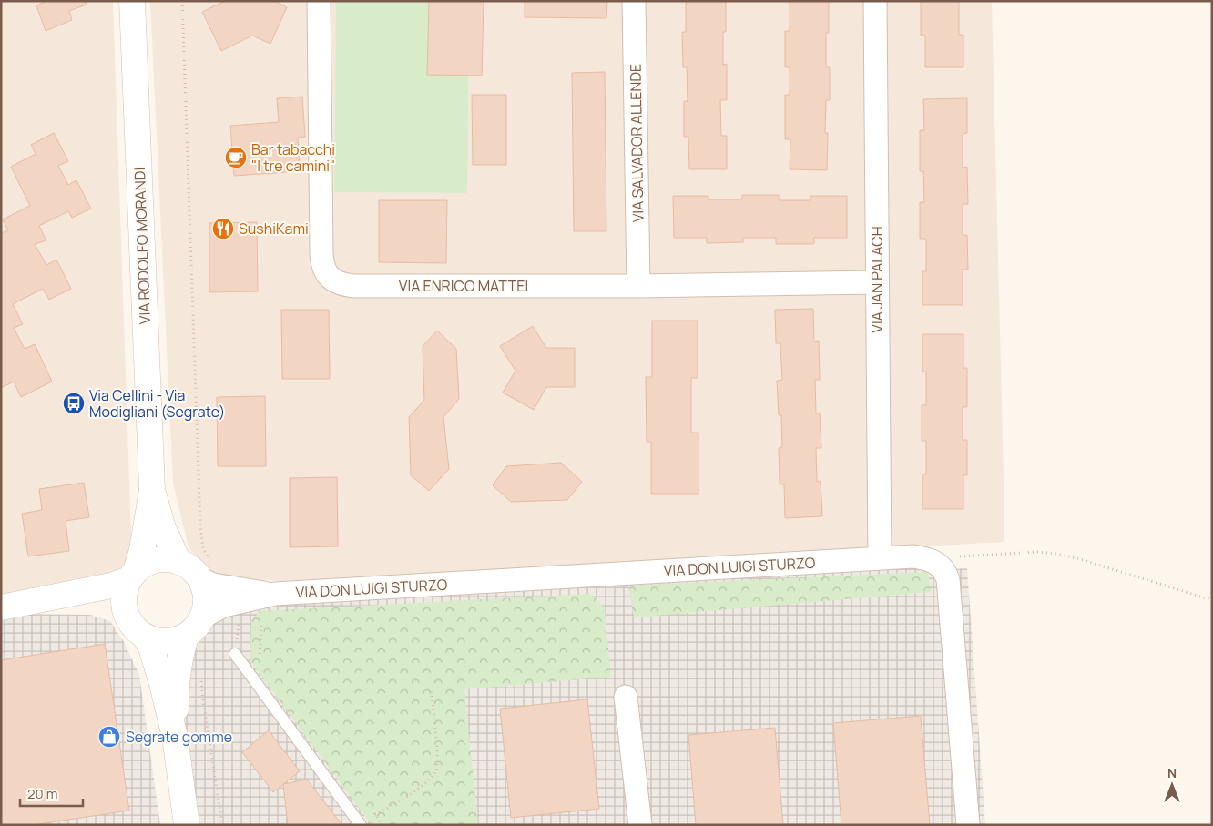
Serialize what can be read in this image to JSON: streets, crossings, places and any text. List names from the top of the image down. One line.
{"streets":{"street":["VIA SALVADOR ALLENDE","VIA RODOLFO MORANDI","VIA JAN PALACH","VIA ENRICO MATTEI","VIA DON LUIGI STURZO"]},"crossings":[["VIA SALVADOR ALLENDE","VIA ENRICO MATTEI"],["VIA RODOLFO MORANDI","VIA DON LUIGI STURZO"],["VIA JAN PALACH","VIA ENRICO MATTEI"],["VIA JAN PALACH","VIA DON LUIGI STURZO"]],"places":{"cafe":["Bar tabacchi \"I tre camini\""],"restaurant":["SushiKami"],"bus stop":["Via Cellini - Via Modigliani (Segrate)"],"shop":["Segrate gomme"]},"scale_bar":"20 m","north":"top"}
